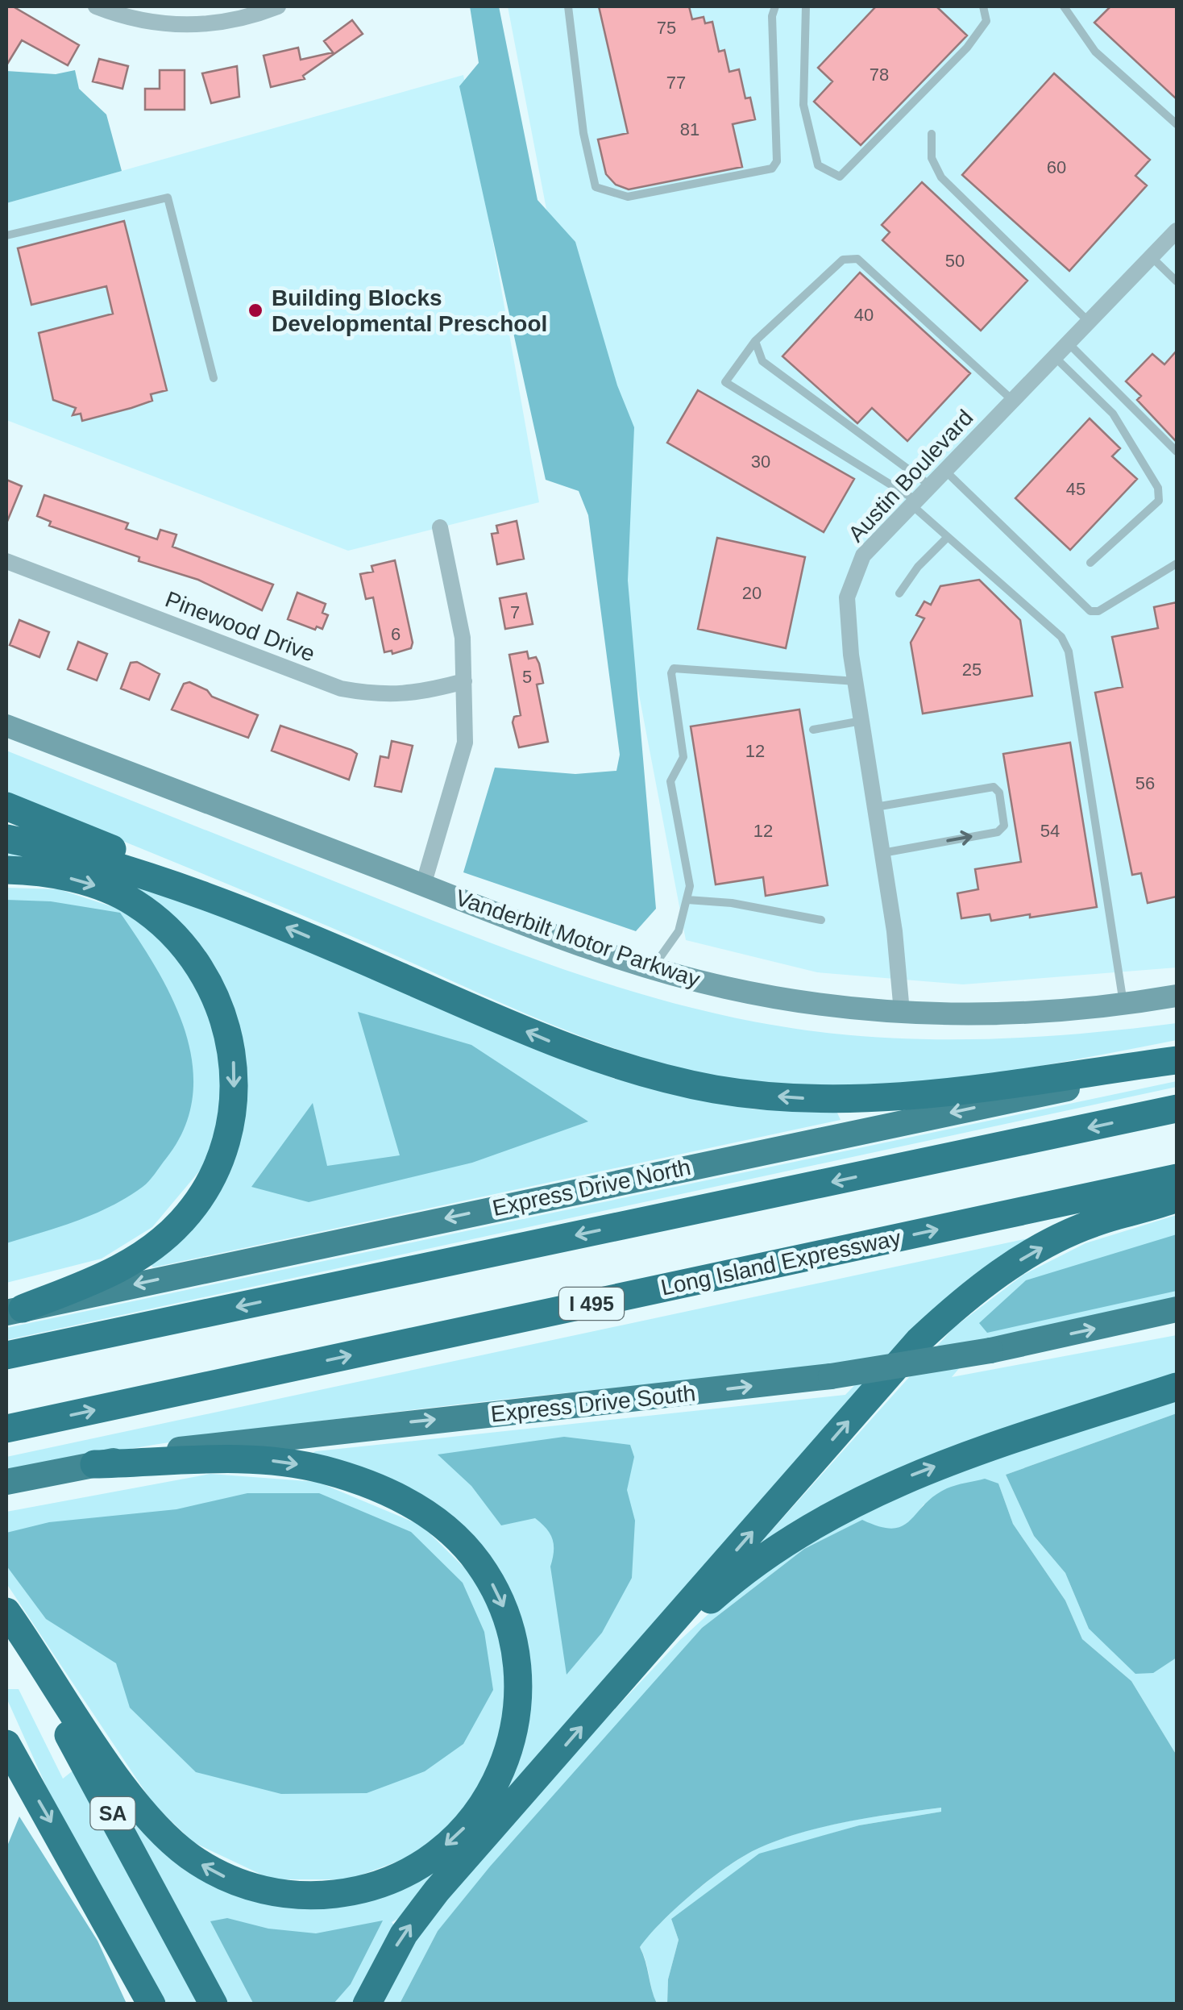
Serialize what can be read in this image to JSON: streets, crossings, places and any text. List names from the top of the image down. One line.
{"streets":{"highway":["Express Drive North","Long Island Expressway","I 495","Express Drive South","SA"],"main road":["Vanderbilt Motor Parkway"],"street":["Austin Boulevard","Pinewood Drive"]},"crossings":[["Austin Boulevard","Vanderbilt Motor Parkway"]],"places":["Building Blocks Developmental Preschool"],"house_numbers":["75","78","77","81","60","50","40","30","45","20","7","6","25","5","12","56","12","54"]}
